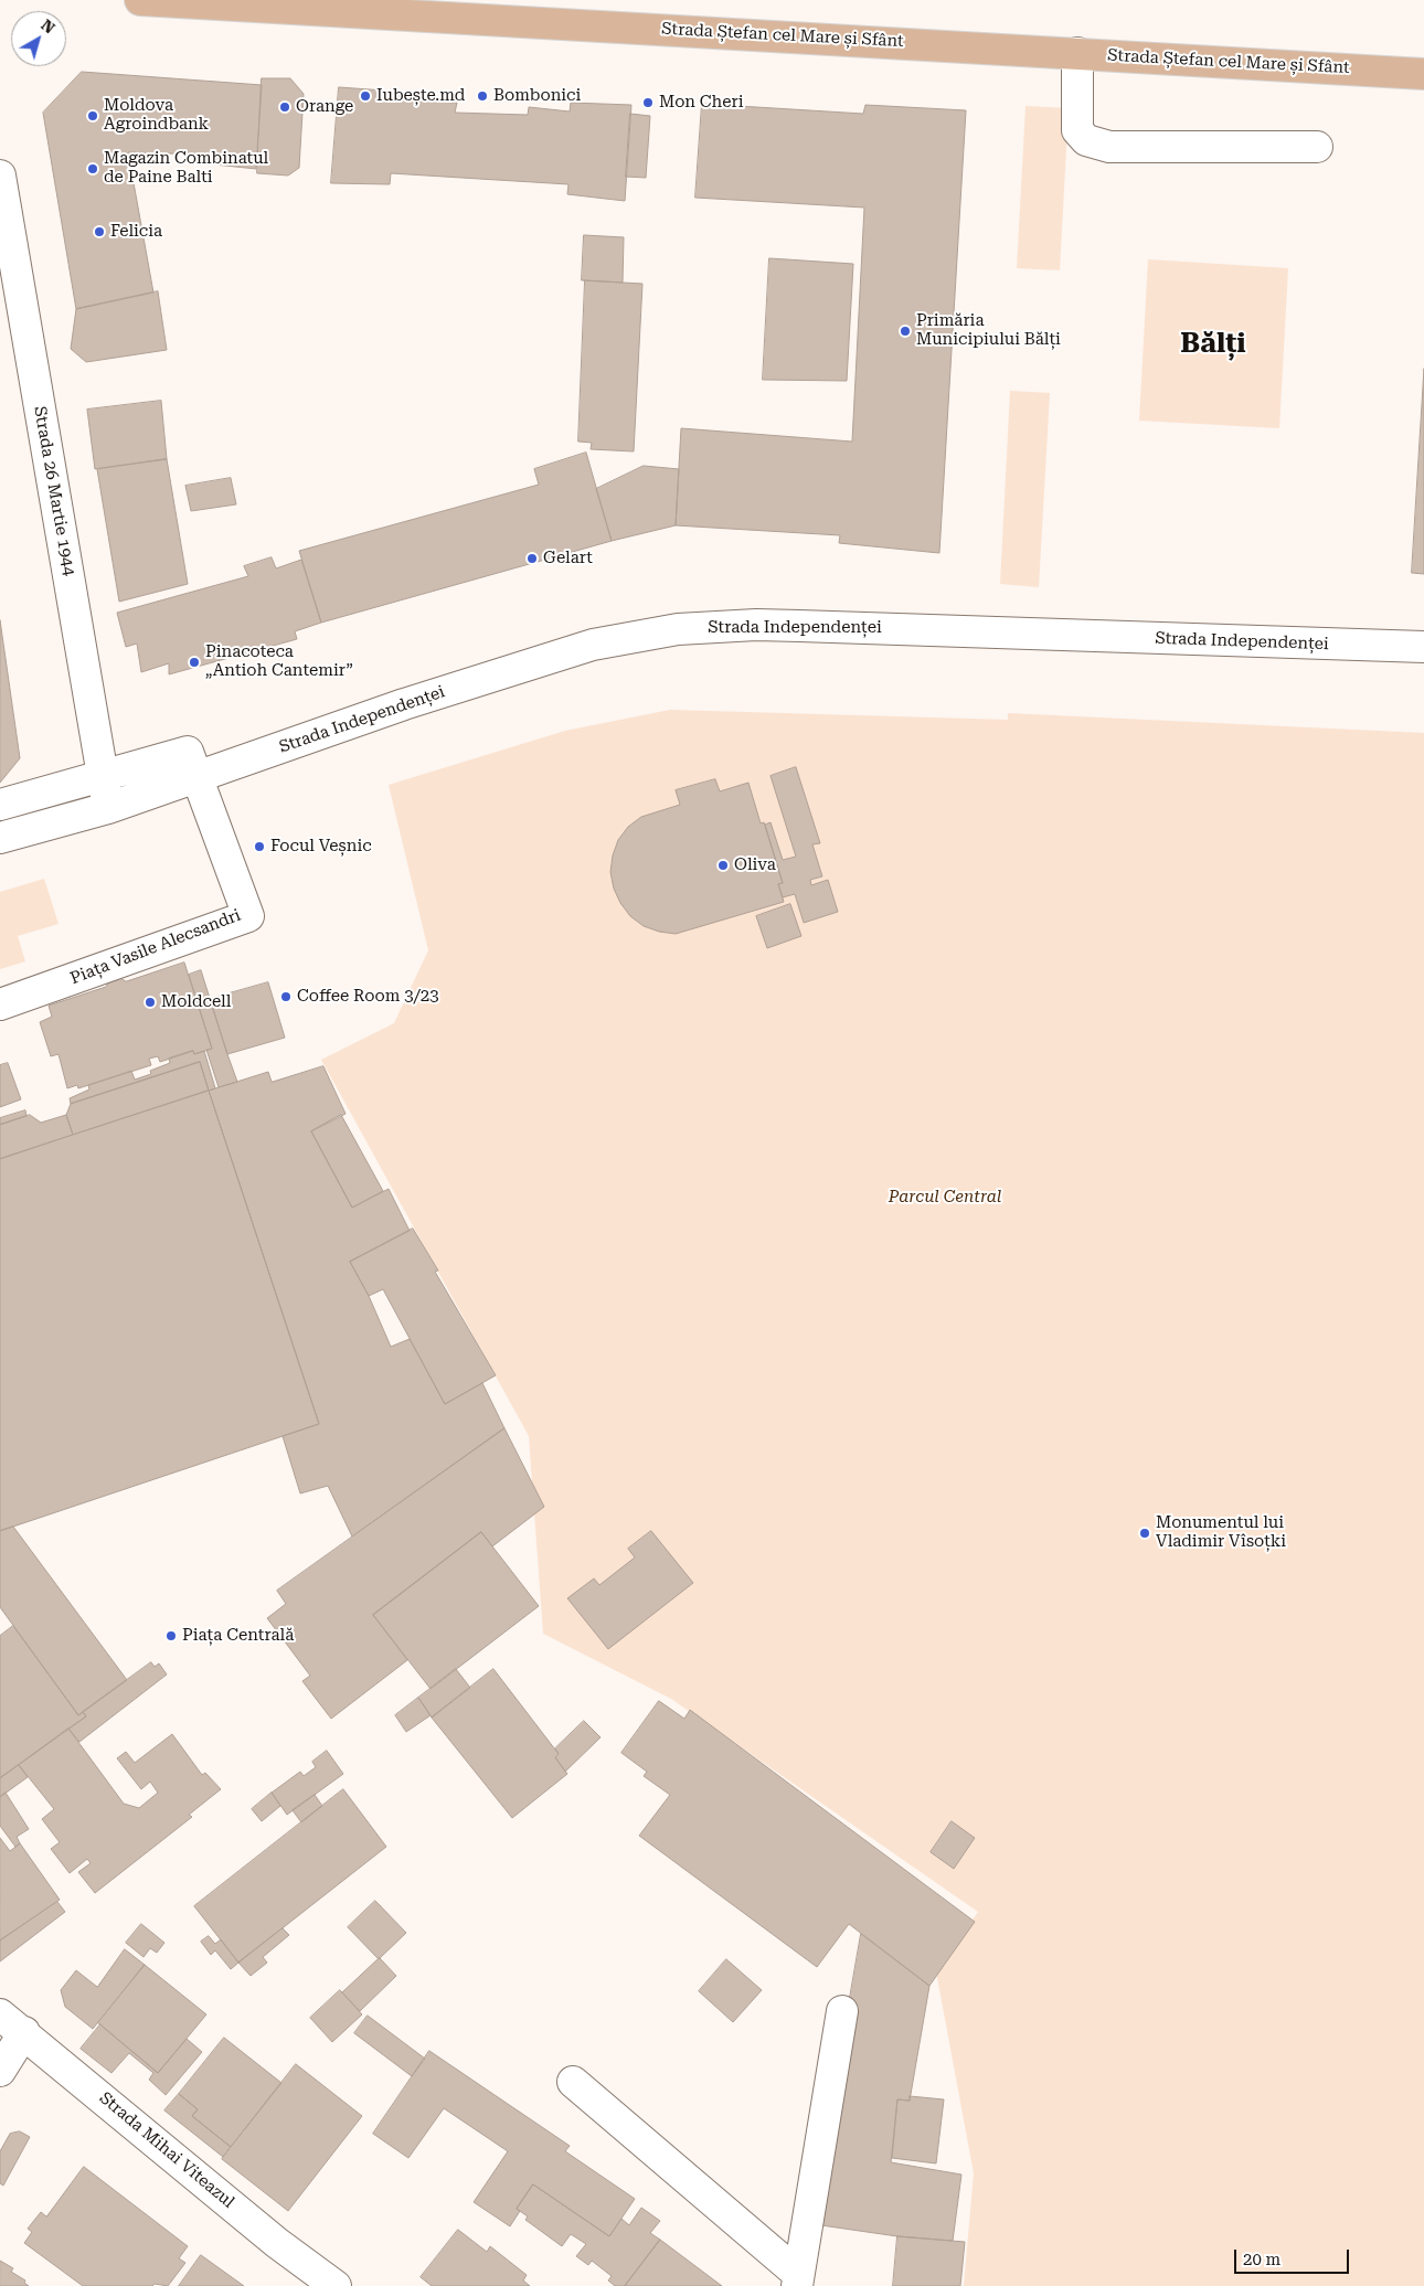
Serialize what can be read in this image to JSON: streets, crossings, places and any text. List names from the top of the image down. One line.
{"streets":{"main road":["Strada Ștefan cel Mare și Sfânt"],"street":["Strada 26 Martie 1944","Strada Independenței","Piața Vasile Alecsandri","Strada Mihai Viteazul"]},"crossings":[["Strada 26 Martie 1944","Strada Independenței"],["Strada 26 Martie 1944","Piața Vasile Alecsandri"],["Strada Independenței","Piața Vasile Alecsandri"]],"districts":["Bălți"],"parks":["Parcul Central"],"places":["Iubește.md","Bombonici","Mon Cheri","Orange","Moldova Agroindbank","Magazin Combinatul de Paine Balti","Felicia","Primăria Municipiului Bălți","Gelart","Pinacoteca „Antioh Cantemir”","Focul Veșnic","Oliva","Coffee Room 3/23","Moldcell","Monumentul lui Vladimir Vîsoțki","Piața Centrală"],"scale_bar":"20 m","north":"top right"}
